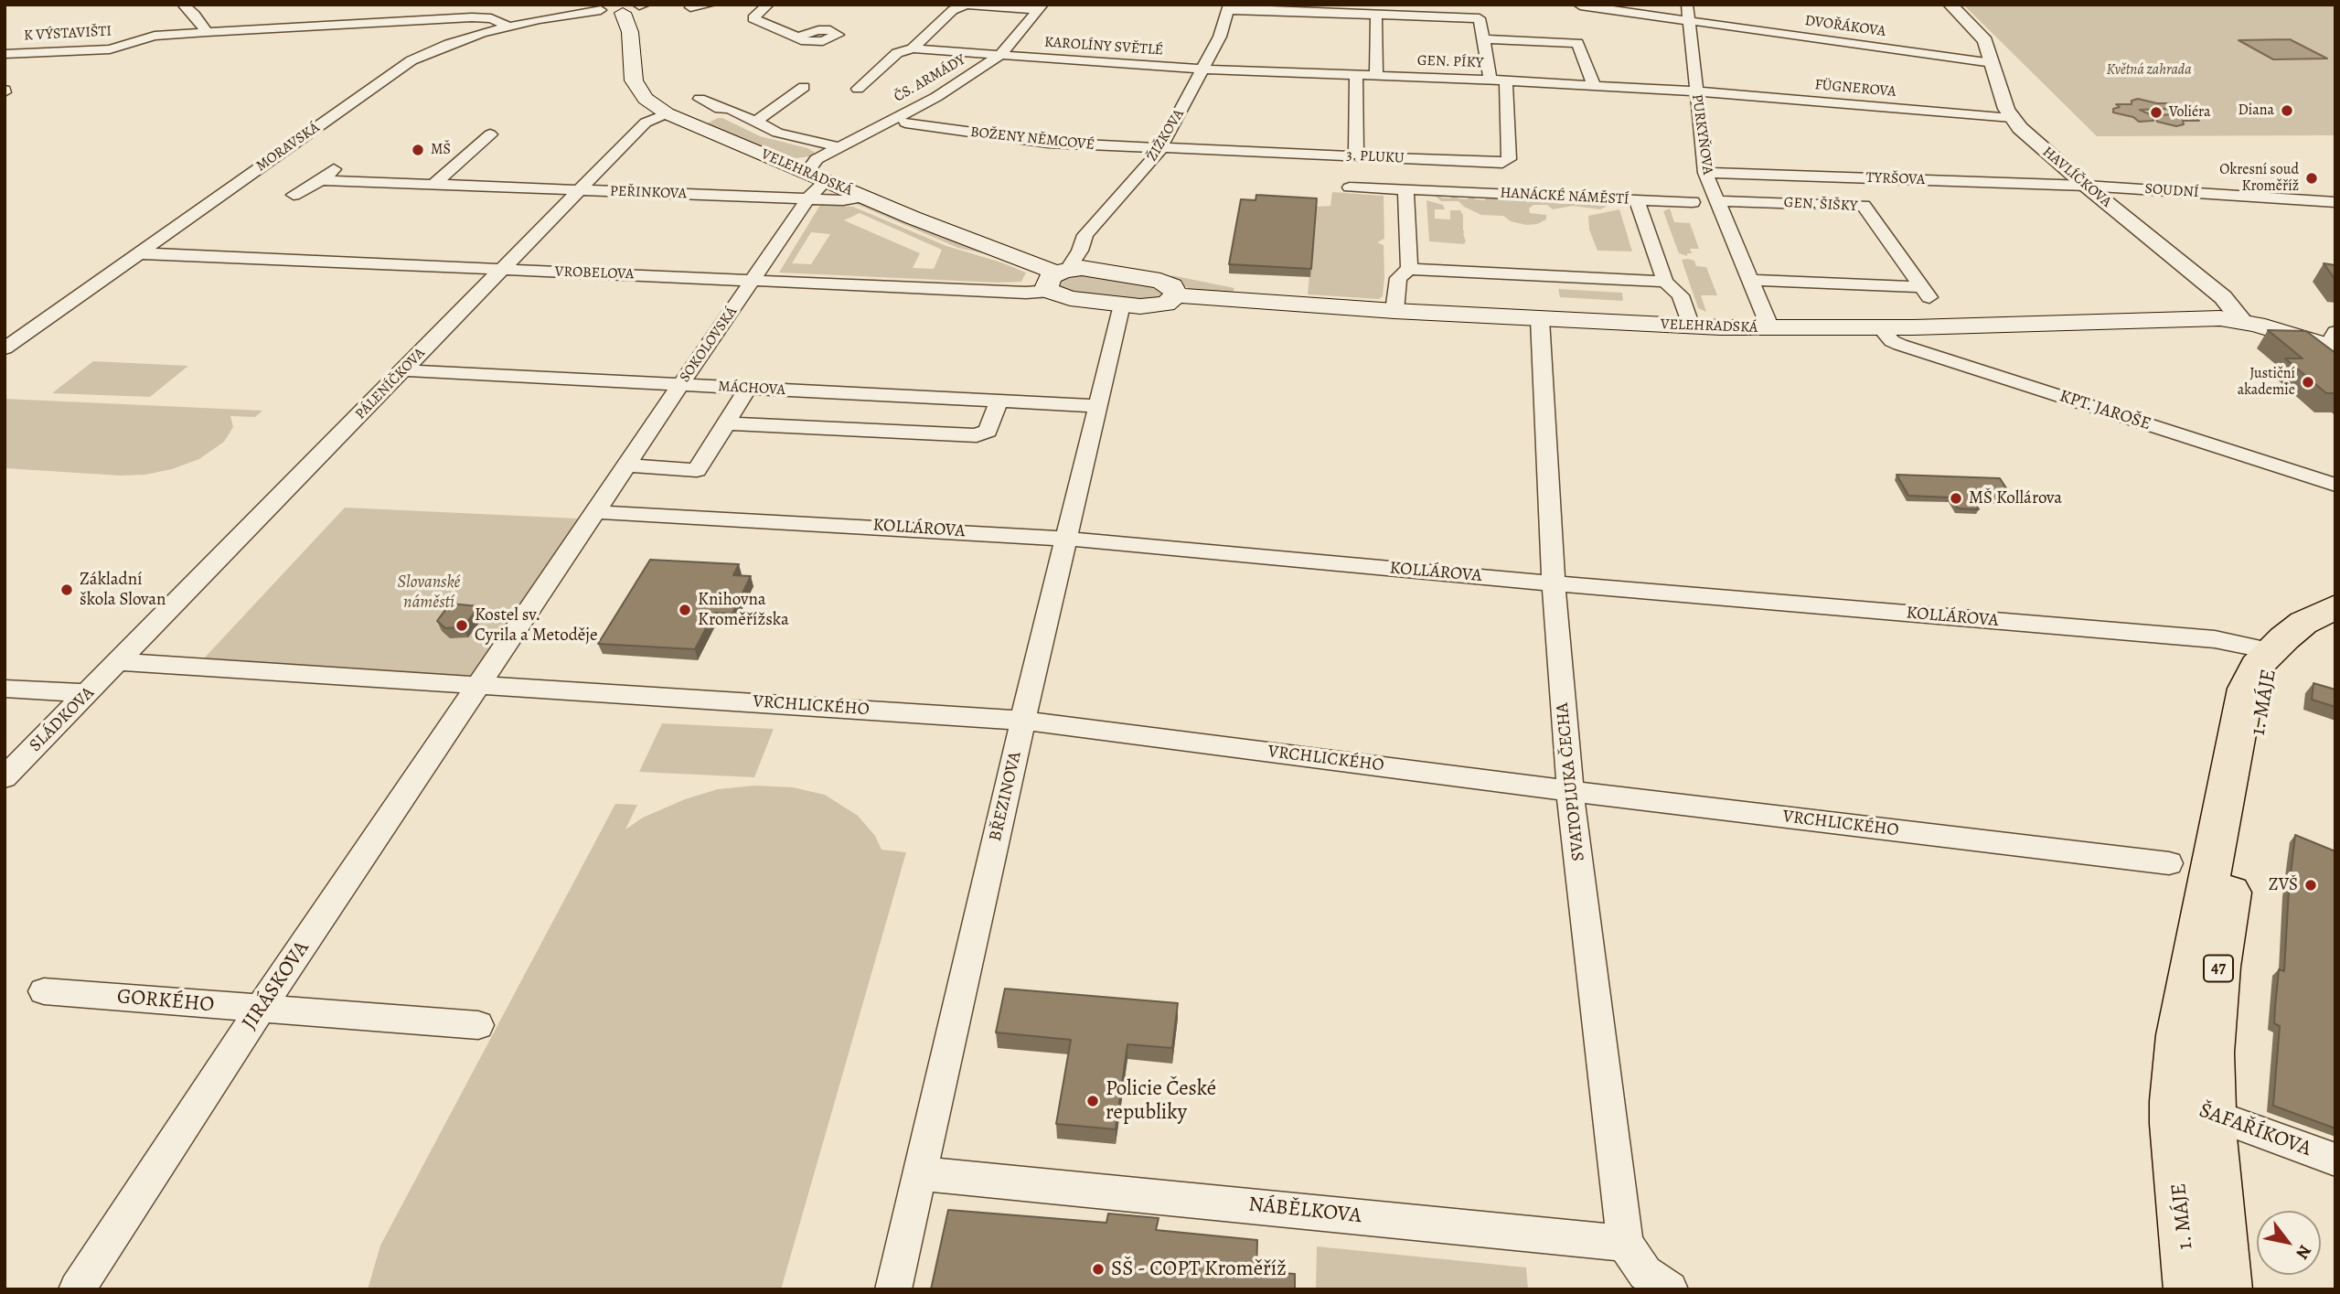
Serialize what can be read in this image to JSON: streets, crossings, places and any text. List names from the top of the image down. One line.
{"streets":{"main road":["VELEHRADSKÁ","1. MÁJE","47"],"street":["DVOŘÁKOVA","K VÝSTAVIŠTI","KAROLÍNY SVĚTLÉ","GEN. PÍKY","ČS. ARMÁDY","FÜGNEROVA","PURKYŇOVA","ŽIŽKOVA","BOŽENY NĚMCOVÉ","MORAVSKÁ","3. PLUKU","HAVLÍČKOVA","TYRŠOVA","SOUDNÍ","PEŘINKOVA","HANÁCKÉ NÁMĚSTÍ","GEN. ŠIŠKY","VROBELOVA","SOKOLOVSKÁ","PÁLENÍČKOVA","MÁCHOVA","KPT. JAROŠE","KOLLÁROVA","VRCHLICKÉHO","SLÁDKOVA","SVATOPLUKA ČECHA","BŘEZINOVA","JIRÁSKOVA","GORKÉHO","ŠAFAŘÍKOVA","NÁBĚLKOVA"]},"crossings":[["DVOŘÁKOVA","PURKYŇOVA"],["DVOŘÁKOVA","HAVLÍČKOVA"],["KAROLÍNY SVĚTLÉ","GEN. PÍKY"],["KAROLÍNY SVĚTLÉ","ČS. ARMÁDY"],["KAROLÍNY SVĚTLÉ","ŽIŽKOVA"],["GEN. PÍKY","FÜGNEROVA"],["GEN. PÍKY","PURKYŇOVA"],["GEN. PÍKY","ŽIŽKOVA"],["GEN. PÍKY","3. PLUKU"],["ČS. ARMÁDY","VELEHRADSKÁ"],["ČS. ARMÁDY","SOKOLOVSKÁ"],["FÜGNEROVA","PURKYŇOVA"],["FÜGNEROVA","HAVLÍČKOVA"],["PURKYŇOVA","VELEHRADSKÁ"],["PURKYŇOVA","TYRŠOVA"],["PURKYŇOVA","GEN. ŠIŠKY"],["ŽIŽKOVA","BOŽENY NĚMCOVÉ"],["ŽIŽKOVA","3. PLUKU"],["ŽIŽKOVA","VELEHRADSKÁ"],["ŽIŽKOVA","VROBELOVA"],["BOŽENY NĚMCOVÉ","3. PLUKU"],["MORAVSKÁ","VELEHRADSKÁ"],["MORAVSKÁ","VROBELOVA"],["VELEHRADSKÁ","HAVLÍČKOVA"],["VELEHRADSKÁ","PEŘINKOVA"],["VELEHRADSKÁ","HANÁCKÉ NÁMĚSTÍ"],["VELEHRADSKÁ","VROBELOVA"],["VELEHRADSKÁ","SOKOLOVSKÁ"],["VELEHRADSKÁ","PÁLENÍČKOVA"],["VELEHRADSKÁ","KPT. JAROŠE"],["VELEHRADSKÁ","SVATOPLUKA ČECHA"],["VELEHRADSKÁ","BŘEZINOVA"],["HAVLÍČKOVA","TYRŠOVA"],["HAVLÍČKOVA","SOUDNÍ"],["TYRŠOVA","SOUDNÍ"],["PEŘINKOVA","SOKOLOVSKÁ"],["PEŘINKOVA","PÁLENÍČKOVA"],["VROBELOVA","SOKOLOVSKÁ"],["VROBELOVA","PÁLENÍČKOVA"],["SOKOLOVSKÁ","MÁCHOVA"],["SOKOLOVSKÁ","KOLLÁROVA"],["PÁLENÍČKOVA","MÁCHOVA"],["PÁLENÍČKOVA","SLÁDKOVA"],["MÁCHOVA","BŘEZINOVA"],["KOLLÁROVA","1. MÁJE"],["KOLLÁROVA","SVATOPLUKA ČECHA"],["KOLLÁROVA","BŘEZINOVA"],["KOLLÁROVA","47"],["1. MÁJE","47"],["1. MÁJE","ŠAFAŘÍKOVA"],["VRCHLICKÉHO","SVATOPLUKA ČECHA"],["VRCHLICKÉHO","BŘEZINOVA"],["VRCHLICKÉHO","JIRÁSKOVA"],["SVATOPLUKA ČECHA","NÁBĚLKOVA"],["BŘEZINOVA","NÁBĚLKOVA"],["JIRÁSKOVA","GORKÉHO"]],"parks":["Květná zahrada","Slovanské náměstí"],"places":["Diana","Voliéra","MŠ","Okresní soud Kroměříž","Justiční akademie","MŠ Kollárova","Základní škola Slovan","Knihovna Kroměřížska","Kostel sv. Cyrila a Metoděje","ZVŠ","Policie České republiky","SŠ - COPT Kroměříž"],"north":"bottom right"}
